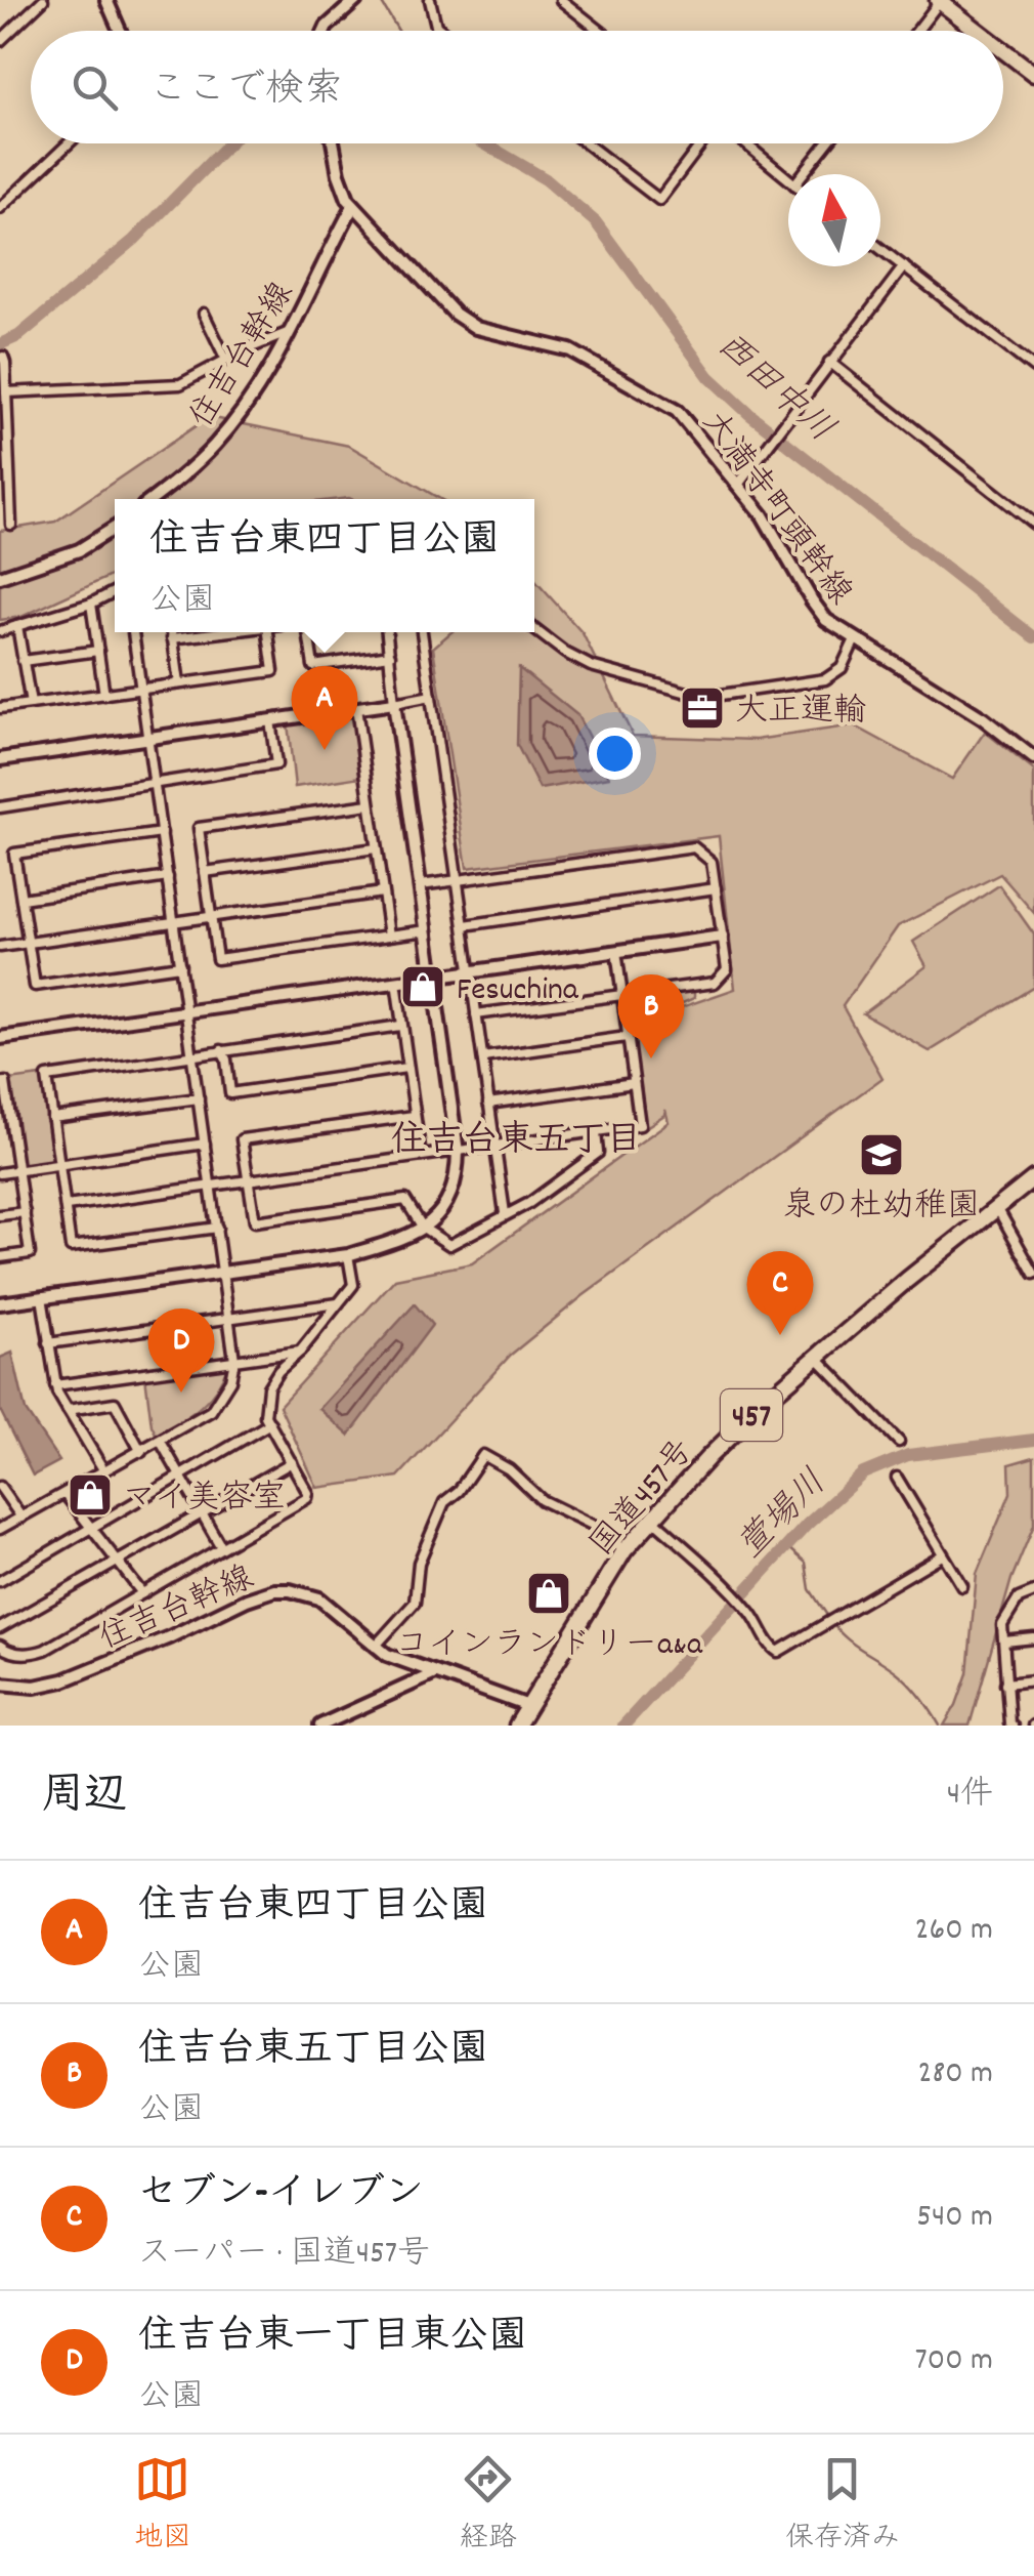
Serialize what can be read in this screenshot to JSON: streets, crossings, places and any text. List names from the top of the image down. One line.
{"streets":{"highway":["457","国道457号"],"street":["住吉台幹線","大満寺町頭幹線"]},"crossings":[["住吉台幹線","大満寺町頭幹線"],["住吉台幹線","国道457号"]],"districts":["住吉台東五丁目"],"water":["西田中川","萱場川"],"places":{"office":["大正運輸"],"shop":["Fesuchina","マイ美容室","コインランドリーa&a"],"school or university":["泉の杜幼稚園"]},"north":"top","page":{"search":"ここで検索","popup":["住吉台東四丁目公園","公園"],"pins":["A","B","C","D"],"heading":["周辺","4件"],"list":[{"mark":"A","name":"住吉台東四丁目公園","note":"公園","value":"260 m"},{"mark":"B","name":"住吉台東五丁目公園","note":"公園","value":"280 m"},{"mark":"C","name":"セブン-イレブン","note":"スーパー · 国道457号","value":"540 m"},{"mark":"D","name":"住吉台東一丁目東公園","note":"公園","value":"700 m"}],"nav":["地図","経路","保存済み"]}}
